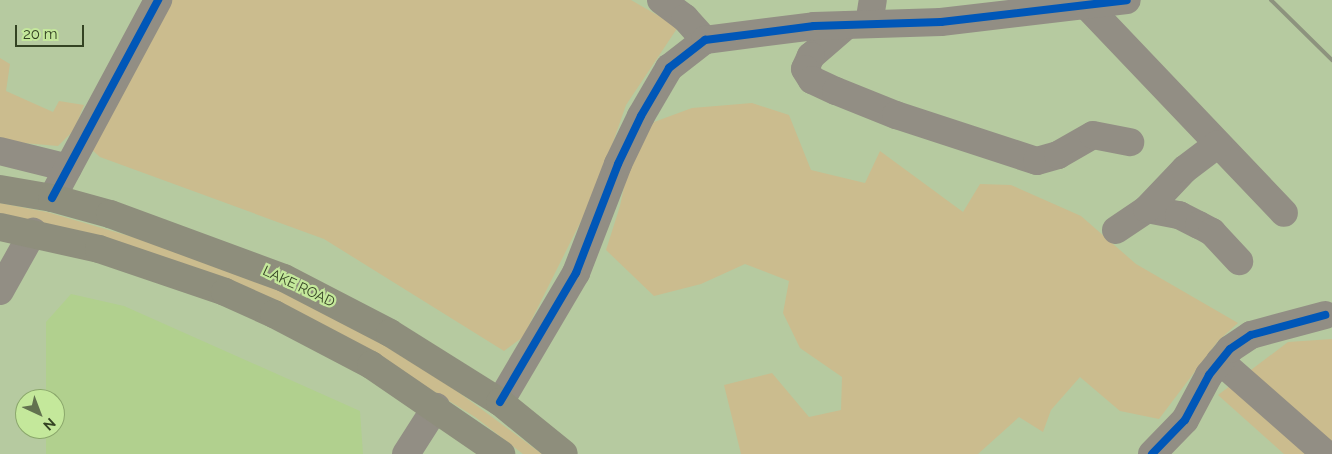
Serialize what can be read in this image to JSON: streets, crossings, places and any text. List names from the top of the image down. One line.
{"streets":{"main road":["LAKE ROAD"]},"scale_bar":"20 m","north":"bottom right"}
